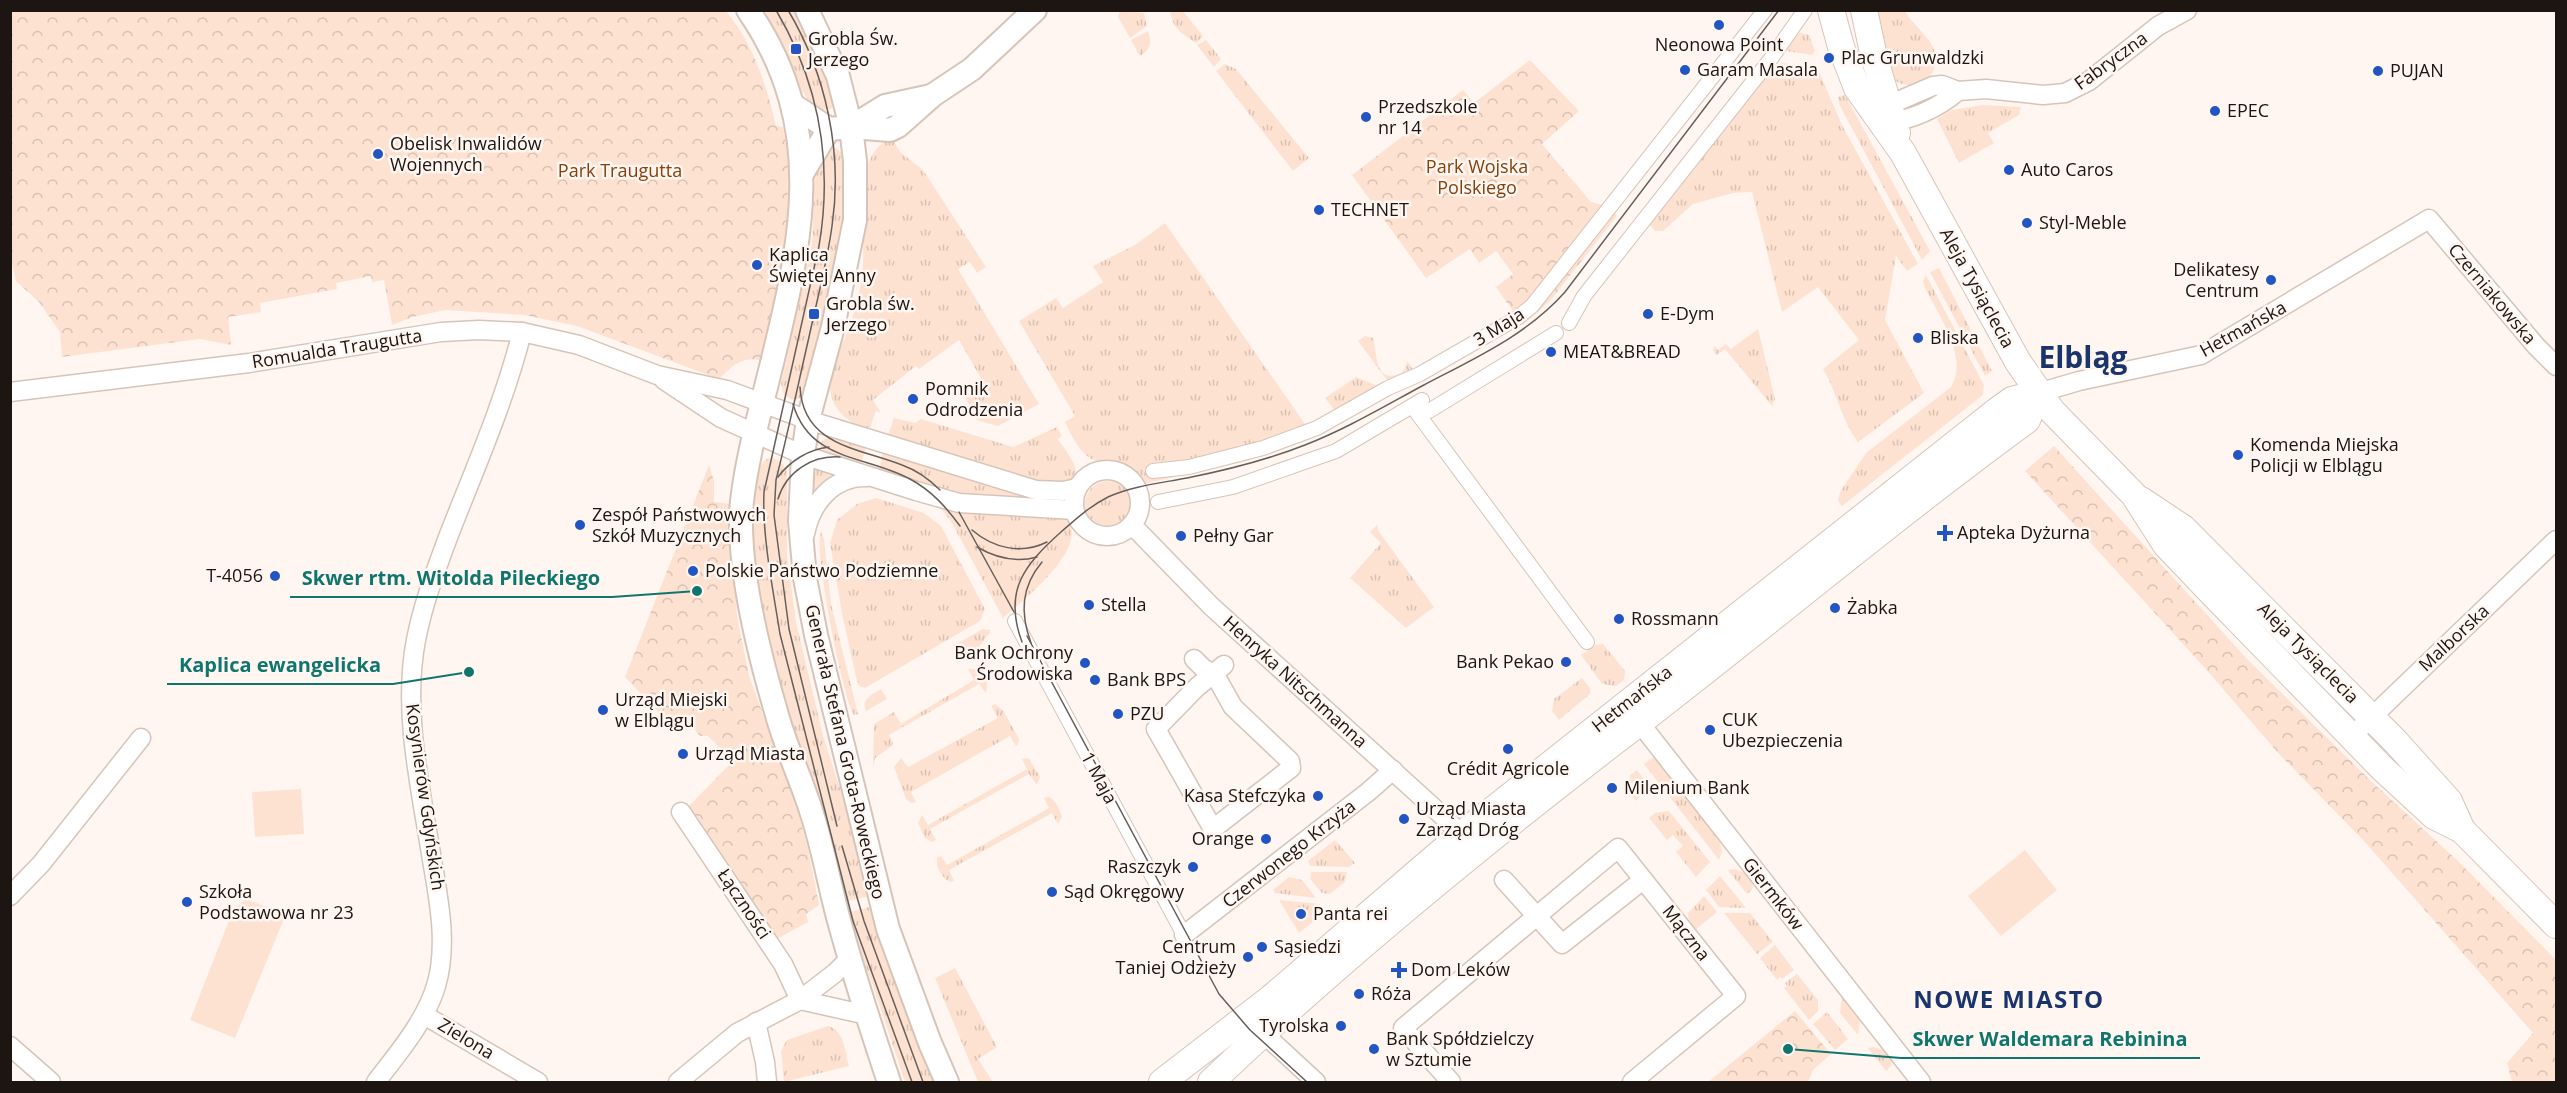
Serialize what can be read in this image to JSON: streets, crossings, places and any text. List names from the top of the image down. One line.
{"streets":{"main road":["Aleja Tysiąclecia","Hetmańska"],"street":["Fabryczna","Czerniakowska","3 Maja","Romualda Traugutta","Malborska","Henryka Nitschmanna","Generała Stefana Grota-Roweckiego","1 Maja","Kosynierów Gdyńskich","Czerwonego Krzyża","Giermków","Łączności","Mączna","Zielona"]},"crossings":[["Fabryczna","Aleja Tysiąclecia"],["Aleja Tysiąclecia","Hetmańska"],["Aleja Tysiąclecia","Malborska"],["Czerniakowska","Hetmańska"],["Hetmańska","Henryka Nitschmanna"],["Hetmańska","Giermków"],["Romualda Traugutta","Henryka Nitschmanna"],["Romualda Traugutta","Generała Stefana Grota-Roweckiego"],["Romualda Traugutta","Kosynierów Gdyńskich"],["Henryka Nitschmanna","Czerwonego Krzyża"],["1 Maja","Czerwonego Krzyża"],["Kosynierów Gdyńskich","Zielona"]],"districts":["Elbląg","NOWE MIASTO"],"parks":["Park Wojska Polskiego","Park Traugutta"],"places":{"other":["Neonowa Point","Plac Grunwaldzki","Garam Masala","PUJAN","EPEC","Przedszkole nr 14","Obelisk Inwalidów Wojennych","Auto Caros","TECHNET","Styl-Meble","Kaplica Świętej Anny","Delikatesy Centrum","E-Dym","Bliska","MEAT&BREAD","Pomnik Odrodzenia","Komenda Miejska Policji w Elblągu","Zespół Państwowych Szkół Muzycznych","Pełny Gar","Polskie Państwo Podziemne","T-4056","Skwer rtm. Witolda Pileckiego","Stella","Żabka","Rossmann","Bank Pekao","Bank Ochrony Środowiska","Kaplica ewangelicka","Bank BPS","Urząd Miejski w Elblągu","PZU","CUK Ubezpieczenia","Crédit Agricole","Urząd Miasta","Milenium Bank","Kasa Stefczyka","Urząd Miasta Zarząd Dróg","Orange","Raszczyk","Sąd Okręgowy","Szkoła Podstawowa nr 23","Panta rei","Sąsiedzi","Centrum Taniej Odzieży","Róża","Tyrolska","Bank Spółdzielczy w Sztumie","Skwer Waldemara Rebinina"],"transit":["Grobla Św. Jerzego","Grobla św. Jerzego"],"health":["Apteka Dyżurna","Dom Leków"]}}
